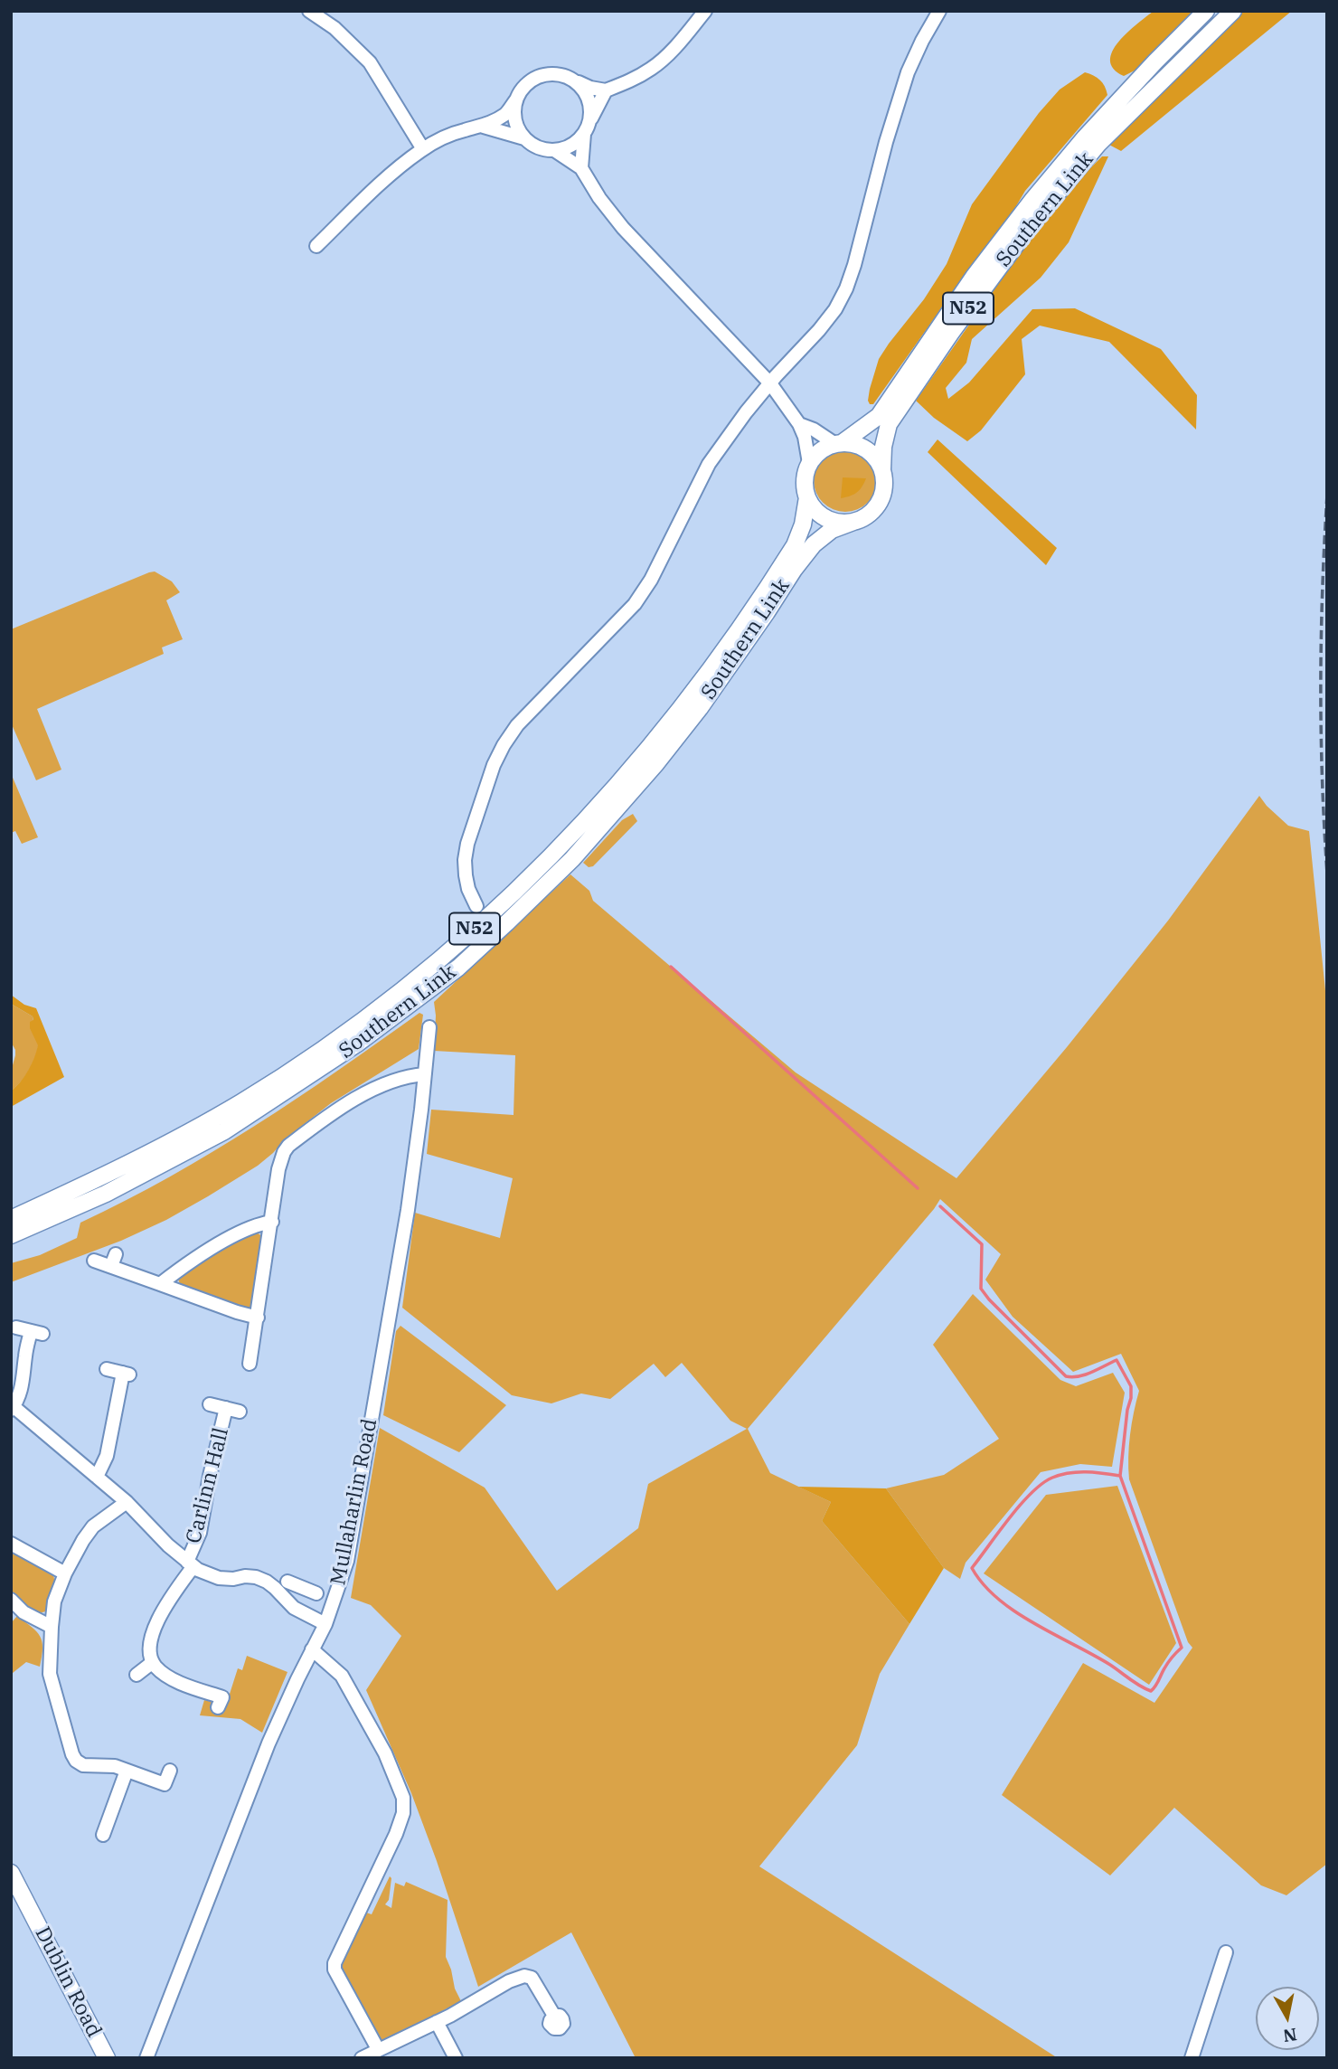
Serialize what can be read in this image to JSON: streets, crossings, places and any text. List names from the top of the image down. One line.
{"streets":{"main road":["Southern Link","N52","Dublin Road"],"street":["Carlinn Hall","Mullaharlin Road"]},"crossings":[["Southern Link","N52"],["Carlinn Hall","Mullaharlin Road"]],"north":"bottom"}
